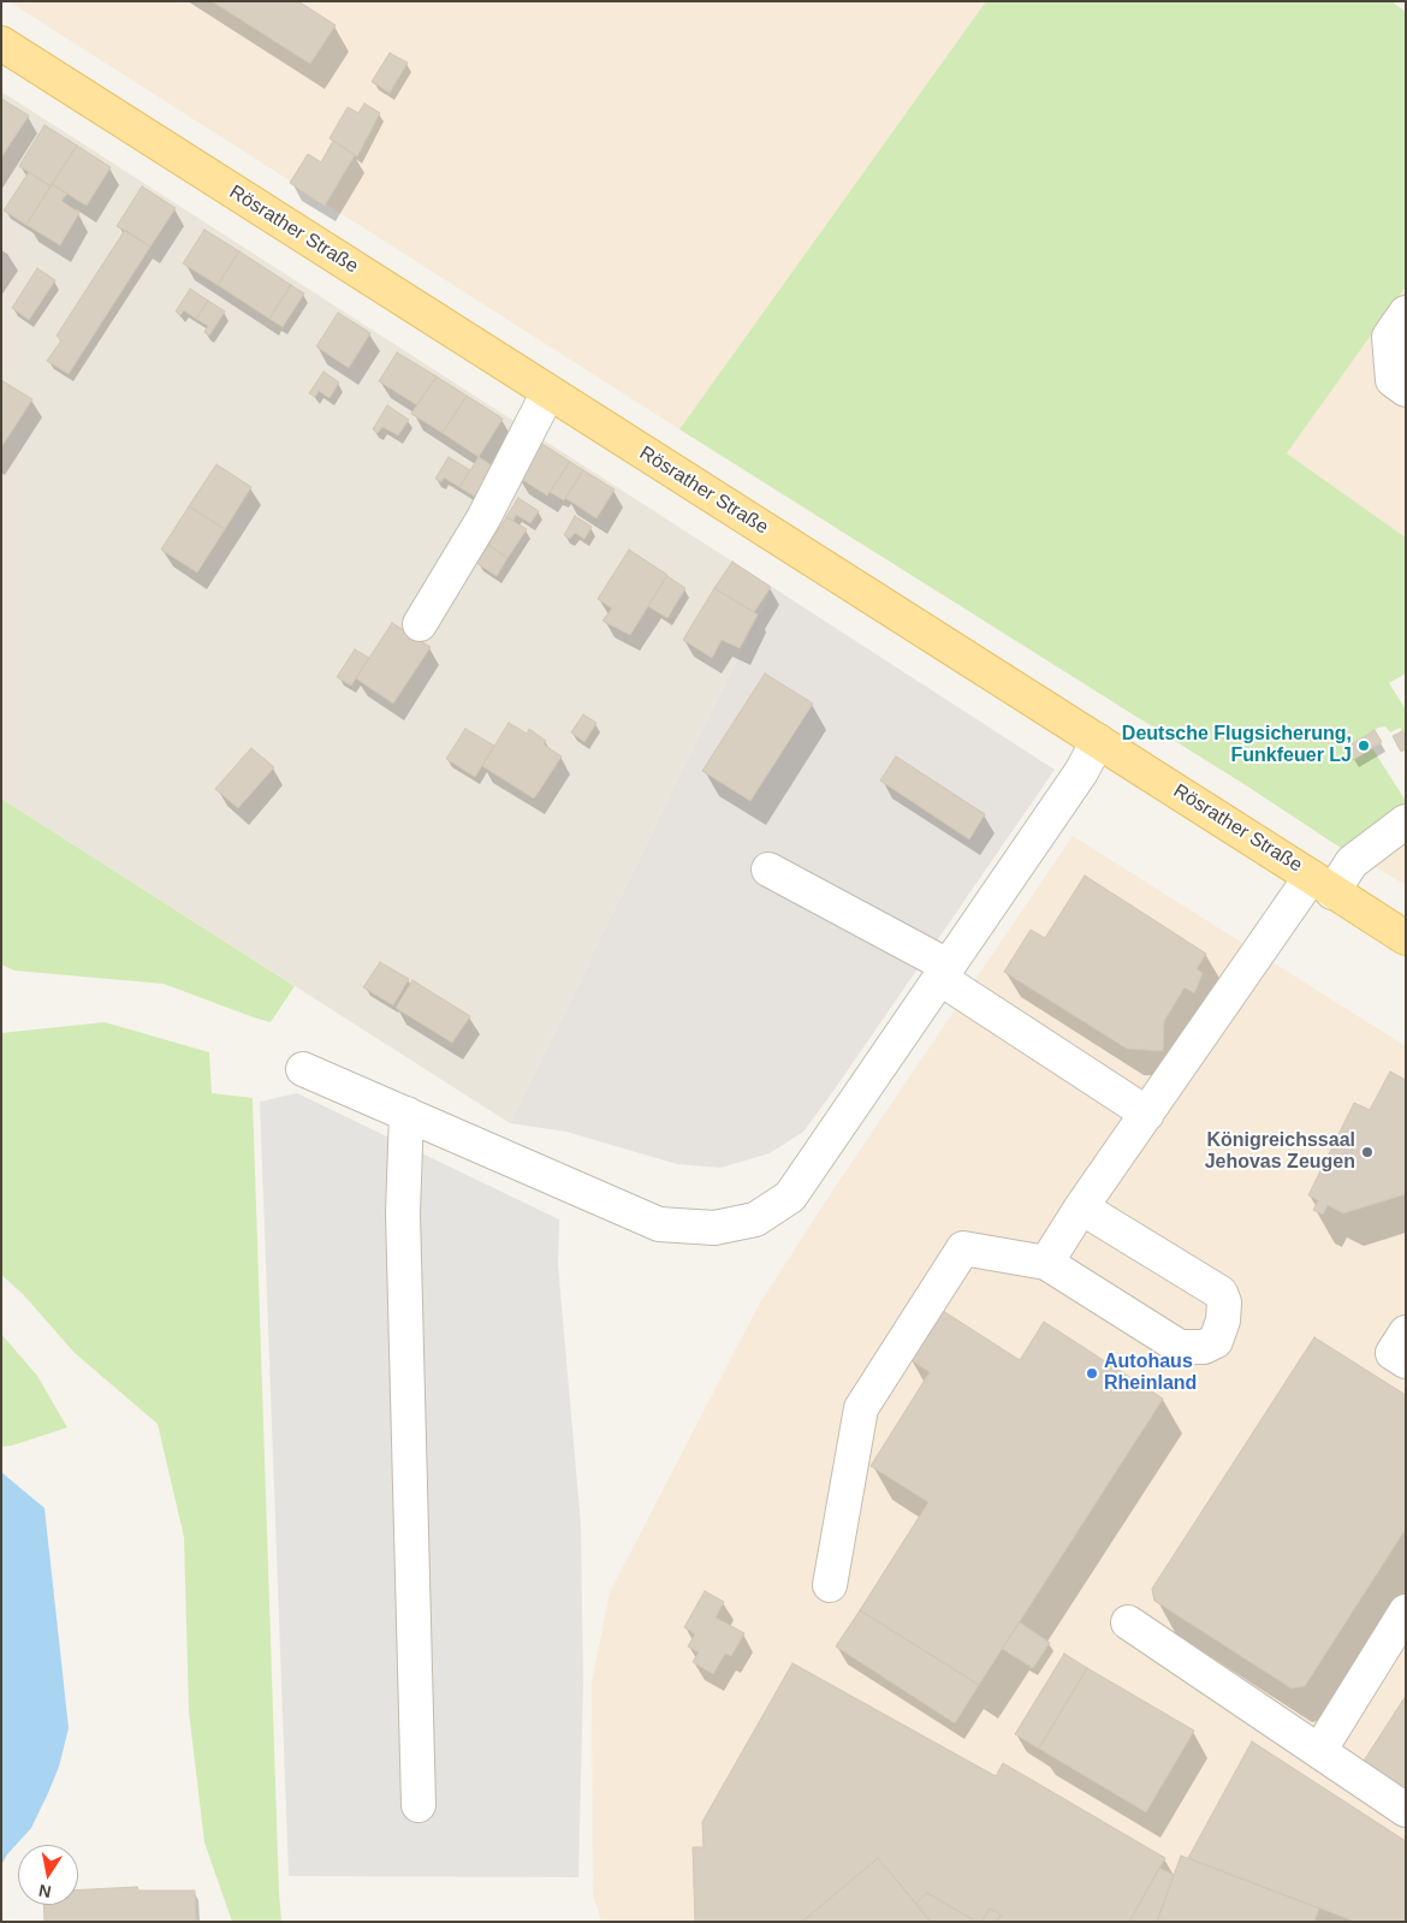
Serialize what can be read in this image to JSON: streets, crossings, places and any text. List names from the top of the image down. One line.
{"streets":{"main road":["Rösrather Straße"]},"places":["Deutsche Flugsicherung, Funkfeuer LJ","Königreichssaal Jehovas Zeugen","Autohaus Rheinland"],"north":"bottom"}
